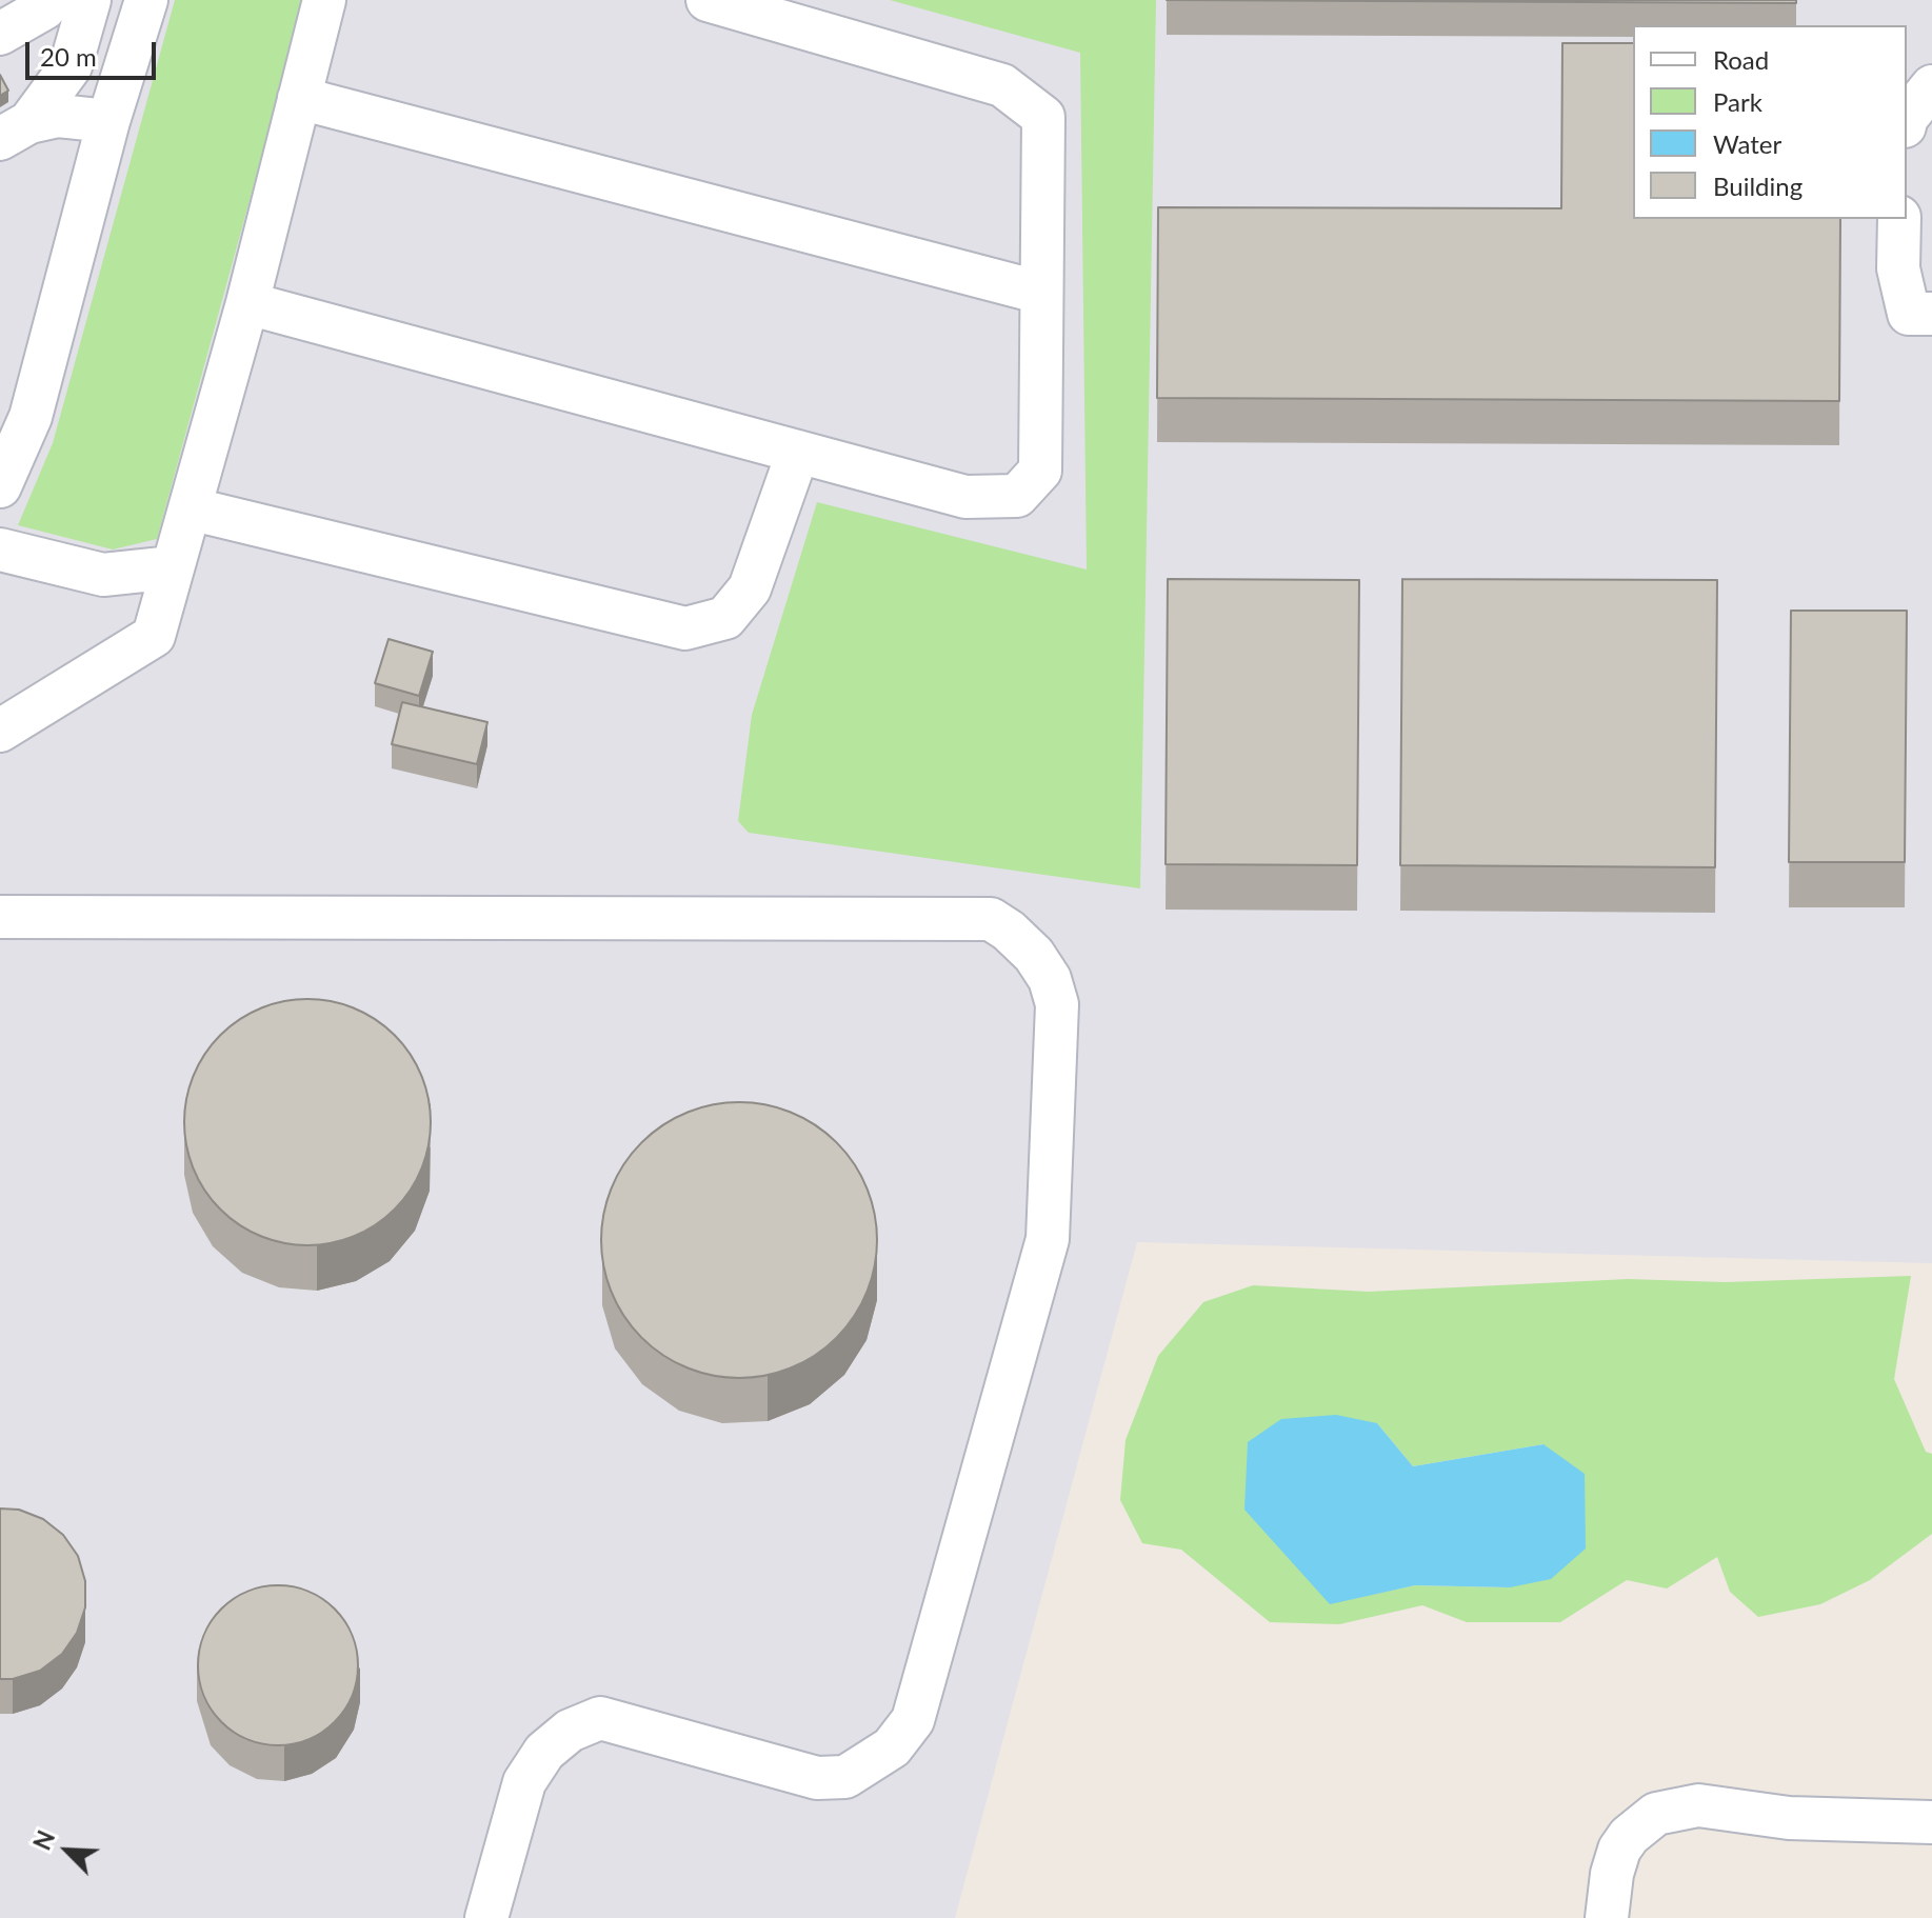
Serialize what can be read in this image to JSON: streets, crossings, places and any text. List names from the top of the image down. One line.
{"legend":["Road","Park","Water","Building"],"scale_bar":"20 m","north":"top left"}
